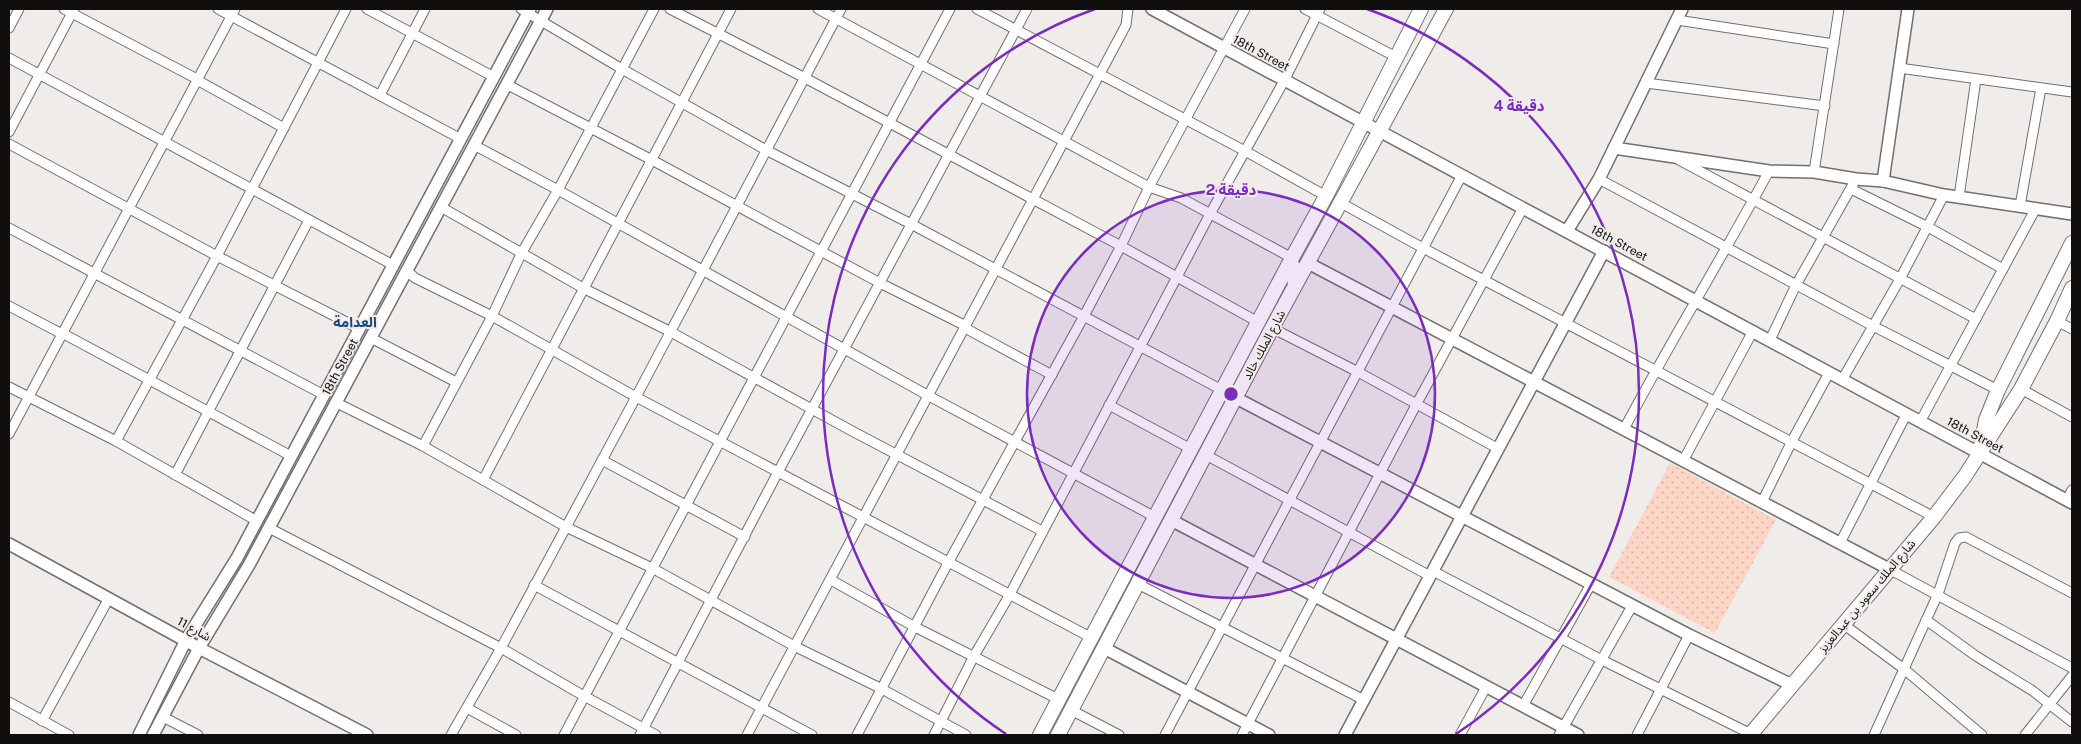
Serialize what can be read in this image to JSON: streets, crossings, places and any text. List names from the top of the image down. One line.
{"streets":{"main road":["شارع الملك خالد","شارع الملك سعود بن عبدالعزيز"],"street":["18th Street","شارع 11"]},"crossings":[["18th Street","شارع الملك خالد"],["18th Street","شارع الملك سعود بن عبدالعزيز"],["18th Street","شارع 11"]],"districts":["العدامة"],"rings":["4 دقيقة","2 دقيقة"]}
